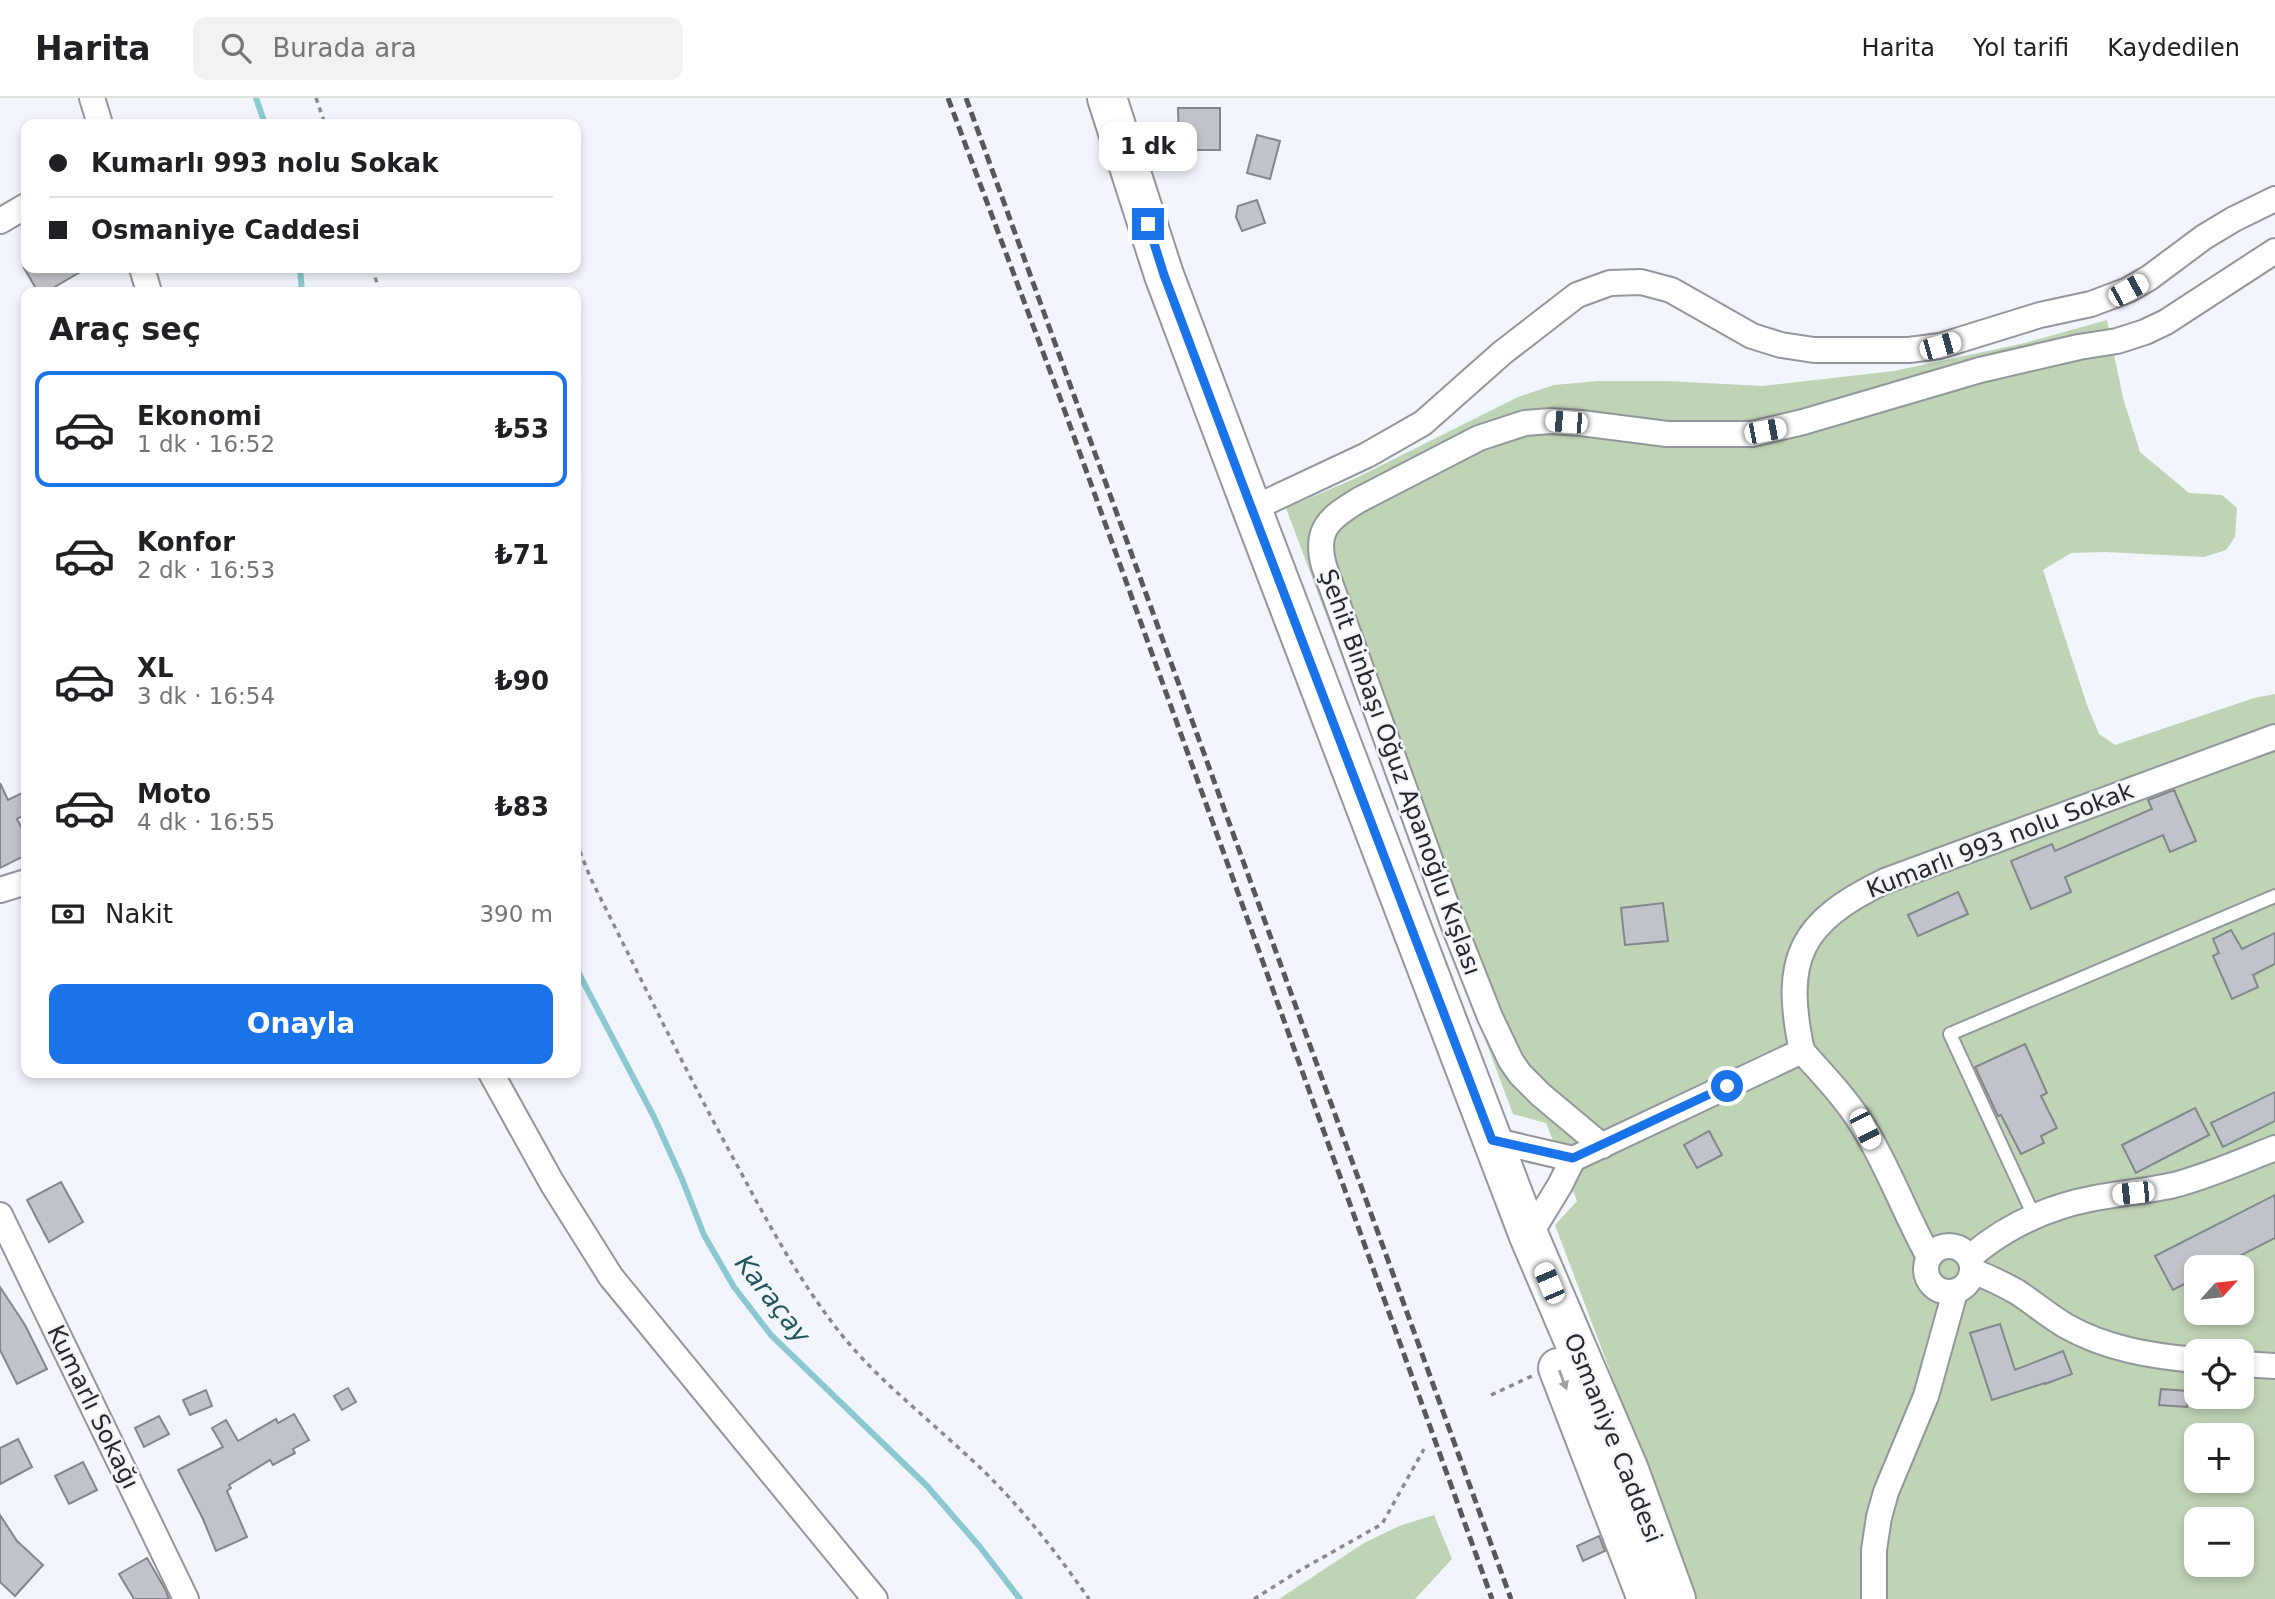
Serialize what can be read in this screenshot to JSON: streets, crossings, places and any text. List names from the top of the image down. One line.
{"streets":{"highway":["Osmaniye Caddesi"],"street":["Şehit Binbaşı Oğuz Apanoğlu Kışlası","Kumarlı 993 nolu Sokak","Kumarlı Sokağı"]},"water":["Karaçay"],"north":"top right","page":{"header":"Harita","search":"Burada ara","nav":["Harita","Yol tarifi","Kaydedilen"],"banner":["Kumarlı 993 nolu Sokak","Osmaniye Caddesi"],"bubble":"1 dk","heading":"Araç seç","list":[{"name":"Ekonomi","note":"1 dk · 16:52","value":"₺53"},{"name":"Konfor","note":"2 dk · 16:53","value":"₺71"},{"name":"XL","note":"3 dk · 16:54","value":"₺90"},{"name":"Moto","note":"4 dk · 16:55","value":"₺83"}],"pay":["Nakit","390 m"],"buttons":"Onayla","map_buttons":["+","−"]}}
